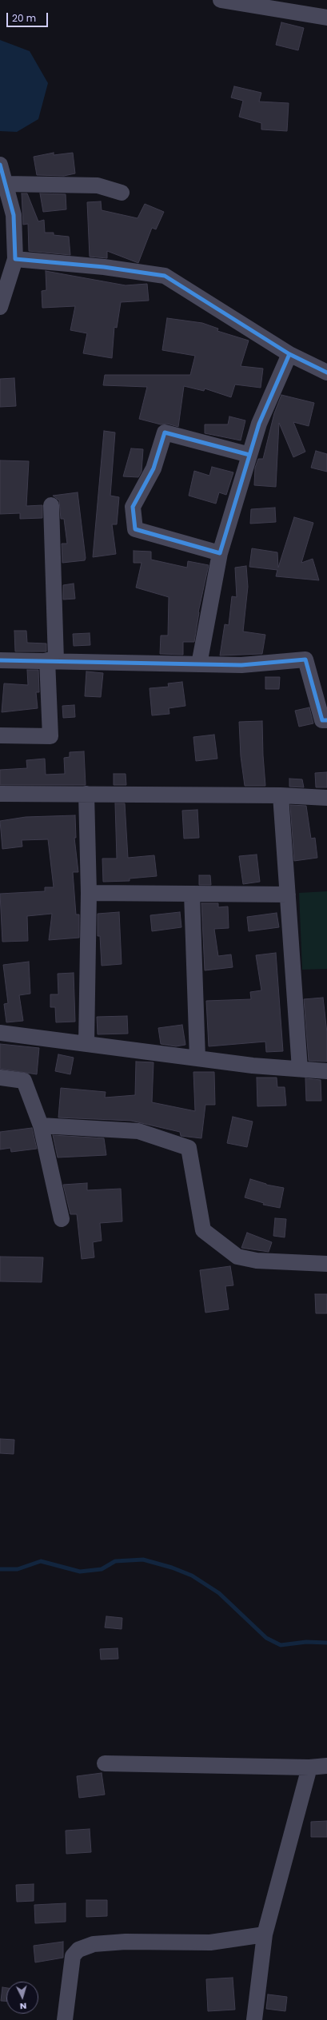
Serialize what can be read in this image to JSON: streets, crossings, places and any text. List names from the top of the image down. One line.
{"scale_bar":"20 m","north":"bottom"}
